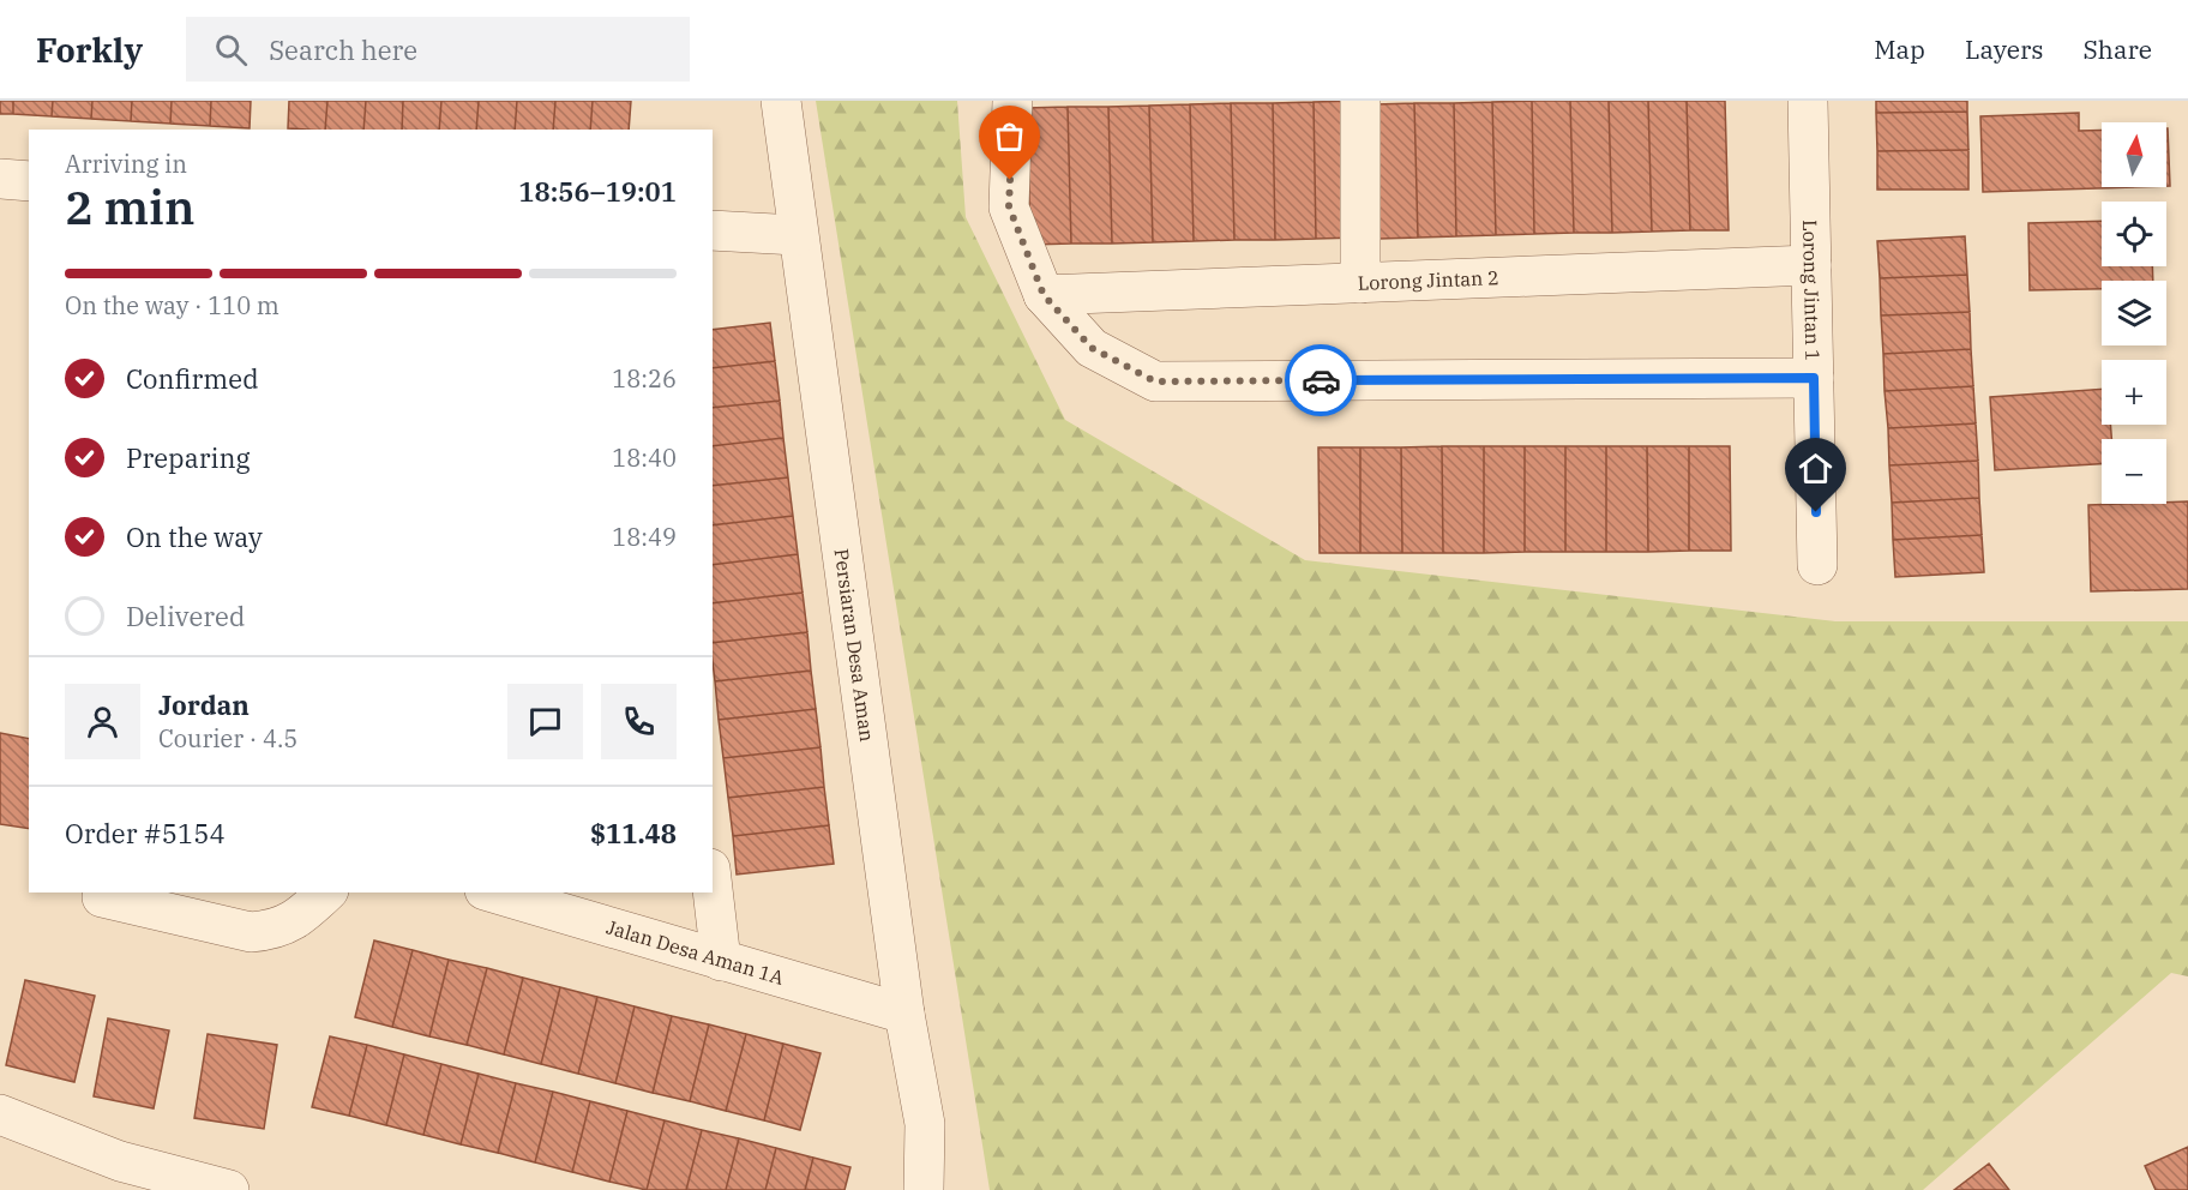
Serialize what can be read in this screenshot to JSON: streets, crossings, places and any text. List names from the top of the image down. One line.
{"streets":{"street":["Lorong Jintan 2","Lorong Jintan 1","Persiaran Desa Aman","Jalan Desa Aman 1A"]},"crossings":[["Lorong Jintan 2","Lorong Jintan 1"],["Persiaran Desa Aman","Jalan Desa Aman 1A"]],"north":"top","page":{"header":"Forkly","search":"Search here","nav":["Map","Layers","Share"],"map_buttons":["+","−"],"heading":["2 min","Arriving in","18:56–19:01"],"panel":["Jordan","Courier · 4.5","Order #5154","$11.48"],"bar":"On the way · 110 m","list":[["Confirmed","18:26"],["Preparing","18:40"],["On the way","18:49"],"Delivered"]}}
